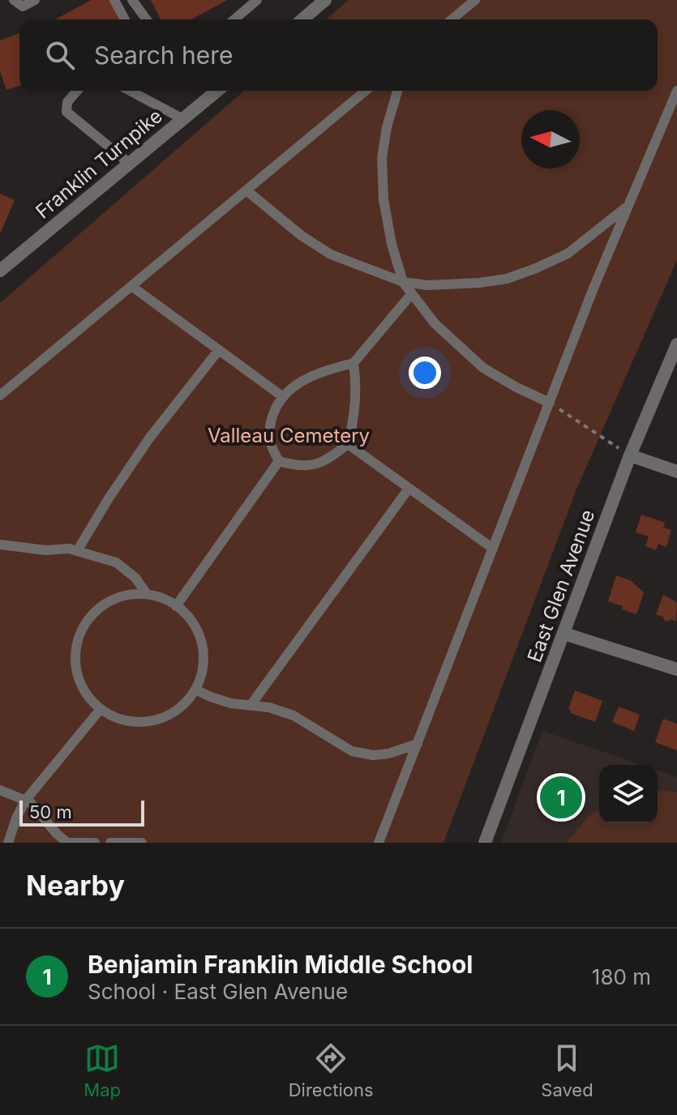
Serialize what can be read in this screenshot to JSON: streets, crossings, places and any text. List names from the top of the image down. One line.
{"streets":{"street":["Franklin Turnpike","East Glen Avenue"]},"parks":["Valleau Cemetery"],"scale_bar":"50 m","north":"left","page":{"search":"Search here","pins":"1","scale":"50 m","heading":"Nearby","list":[{"mark":"1","name":"Benjamin Franklin Middle School","note":"School · East Glen Avenue","value":"180 m"}],"nav":["Map","Directions","Saved"]}}
